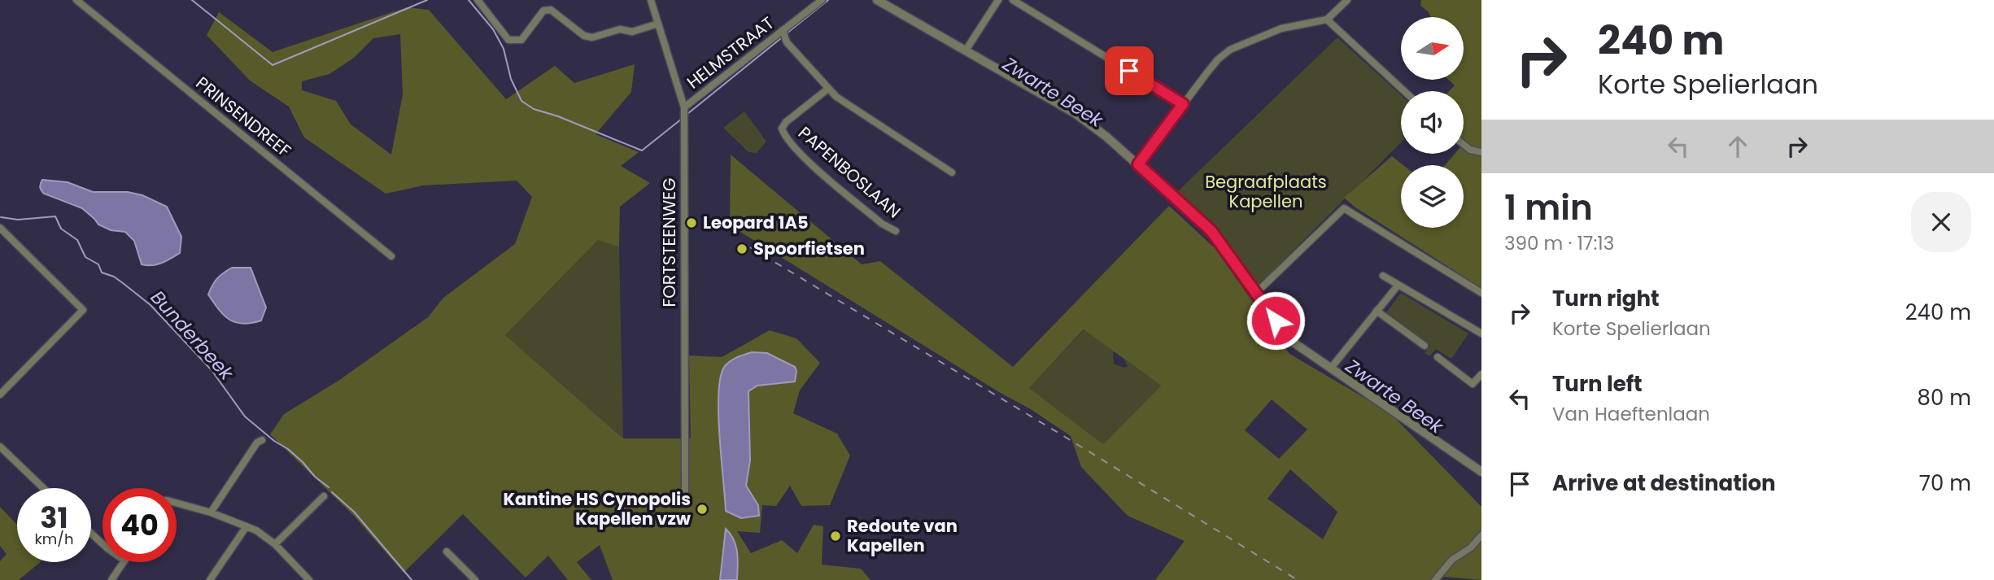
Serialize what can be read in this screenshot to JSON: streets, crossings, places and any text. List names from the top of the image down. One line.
{"streets":{"street":["HELMSTRAAT","PRINSENDREEF","PAPENBOSLAAN","FORTSTEENWEG"]},"crossings":[["HELMSTRAAT","FORTSTEENWEG"]],"water":["Zwarte Beek","Bunderbeek"],"parks":["Begraafplaats Kapellen"],"places":["Leopard 1A5","Spoorfietsen","Kantine HS Cynopolis Kapellen vzw","Redoute van Kapellen"],"north":"right","page":{"turn":["240 m","Korte Spelierlaan"],"heading":["1 min","390 m · 17:13"],"list":[{"name":"Turn right","note":"Korte Spelierlaan","value":"240 m"},{"name":"Turn left","note":"Van Haeftenlaan","value":"80 m"},{"name":"Arrive at destination","value":"70 m"}],"speed":"31 km/h","limit":"40"}}
